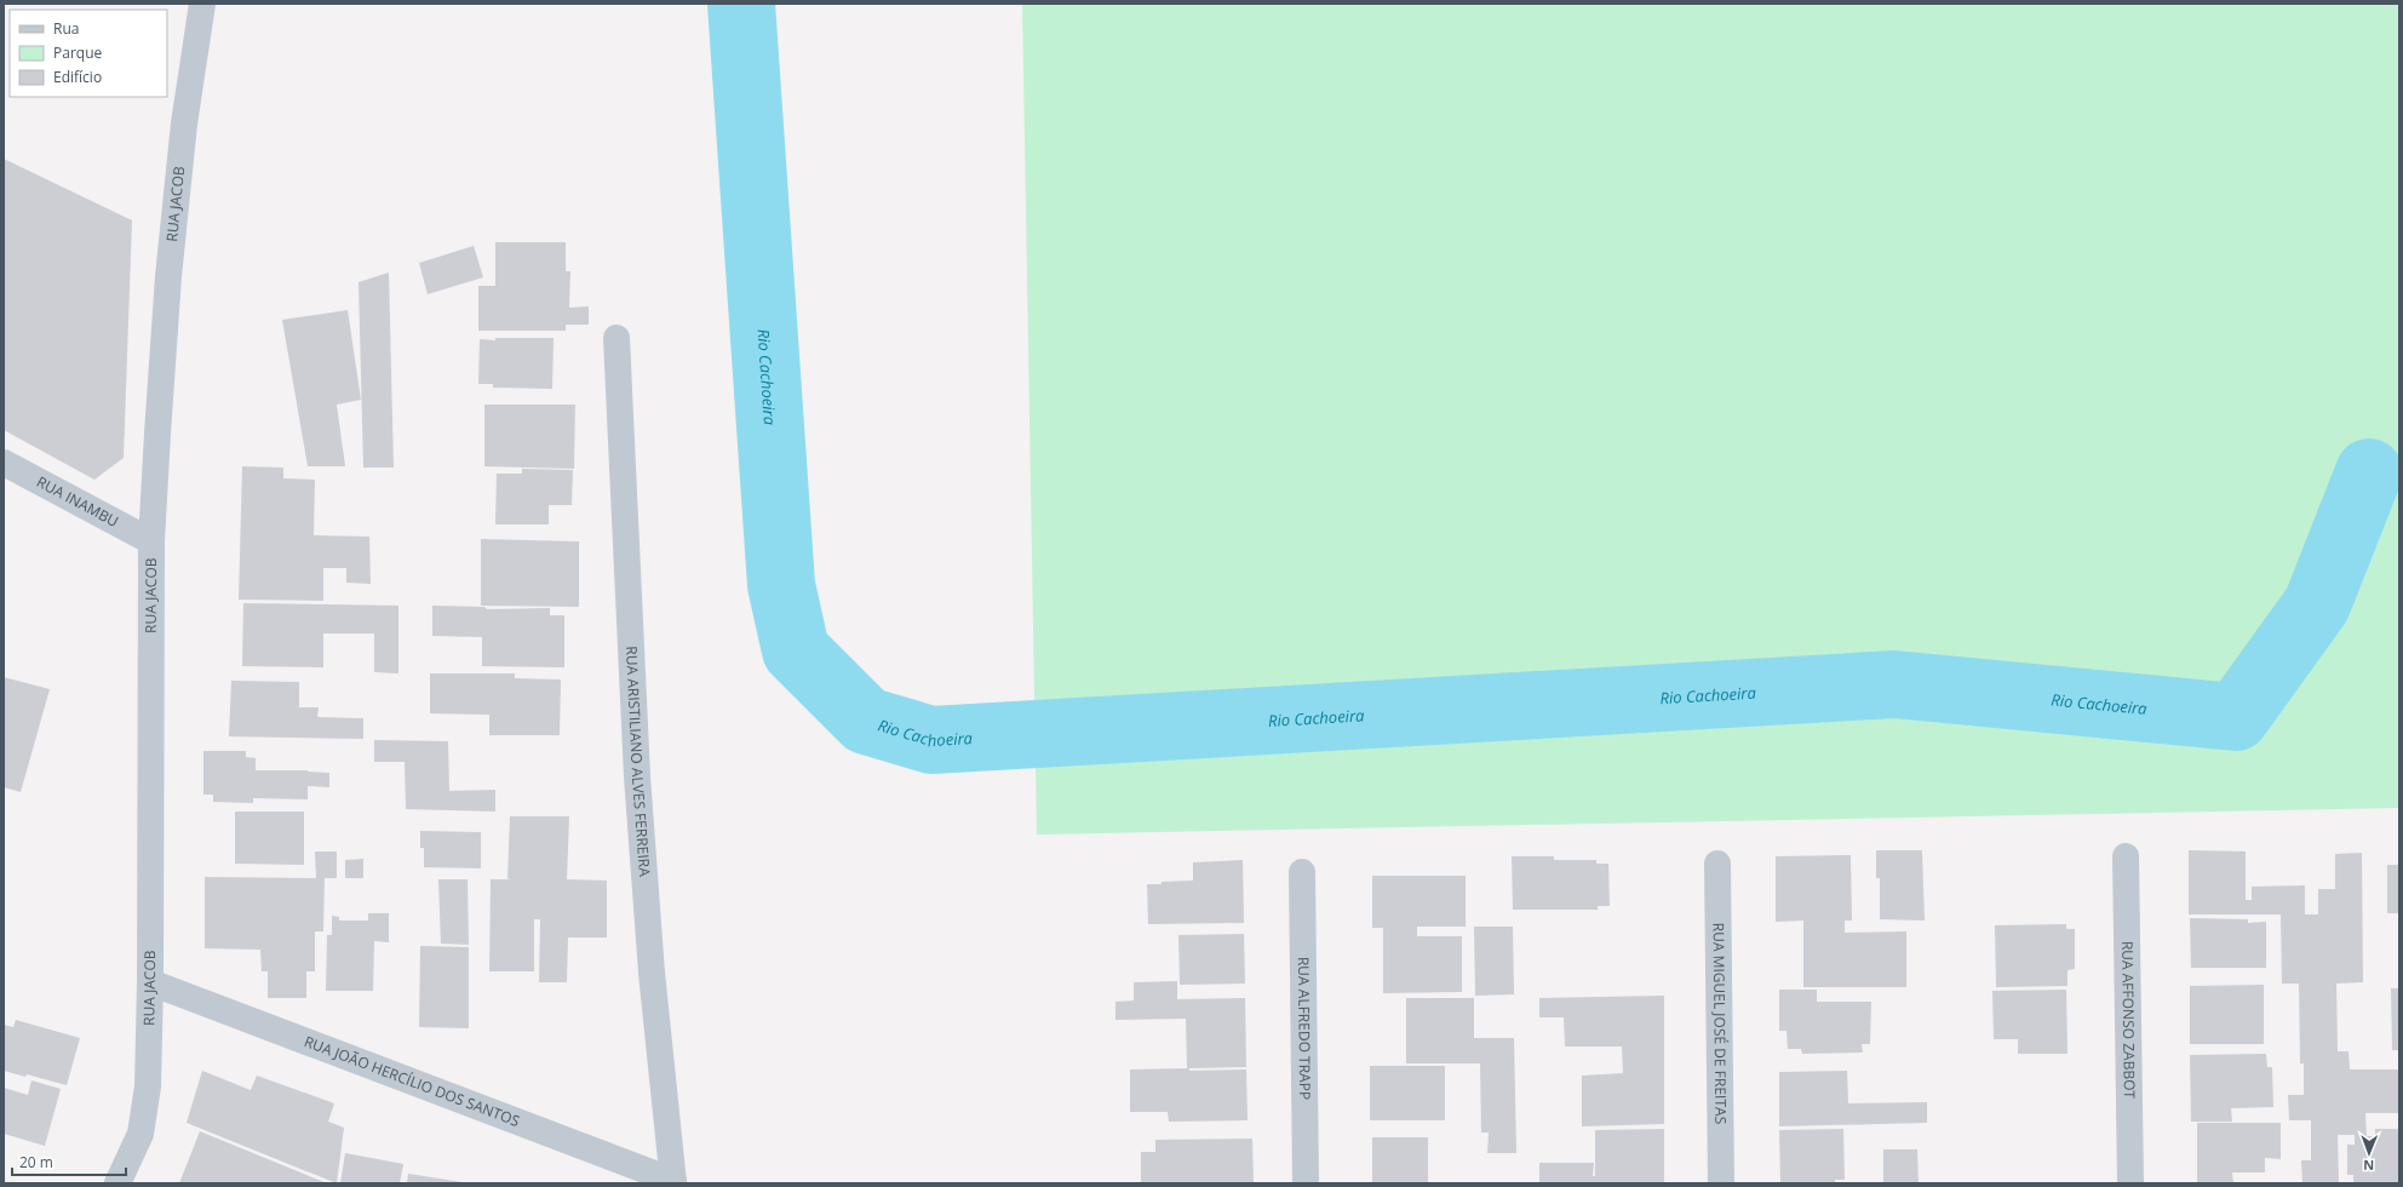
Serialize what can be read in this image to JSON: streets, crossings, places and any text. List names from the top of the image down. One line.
{"streets":{"street":["RUA JACOB","RUA INAMBU","RUA ARISTILIANO ALVES FERREIRA","RUA AFFONSO ZABBOT","RUA MIGUEL JOSÉ DE FREITAS","RUA ALFREDO TRAPP","RUA JOÃO HERCÍLIO DOS SANTOS"]},"crossings":[["RUA JACOB","RUA INAMBU"],["RUA JACOB","RUA JOÃO HERCÍLIO DOS SANTOS"],["RUA ARISTILIANO ALVES FERREIRA","RUA JOÃO HERCÍLIO DOS SANTOS"]],"water":["Rio Cachoeira"],"legend":["Rua","Parque","Edifício"],"scale_bar":"20 m","north":"bottom"}
